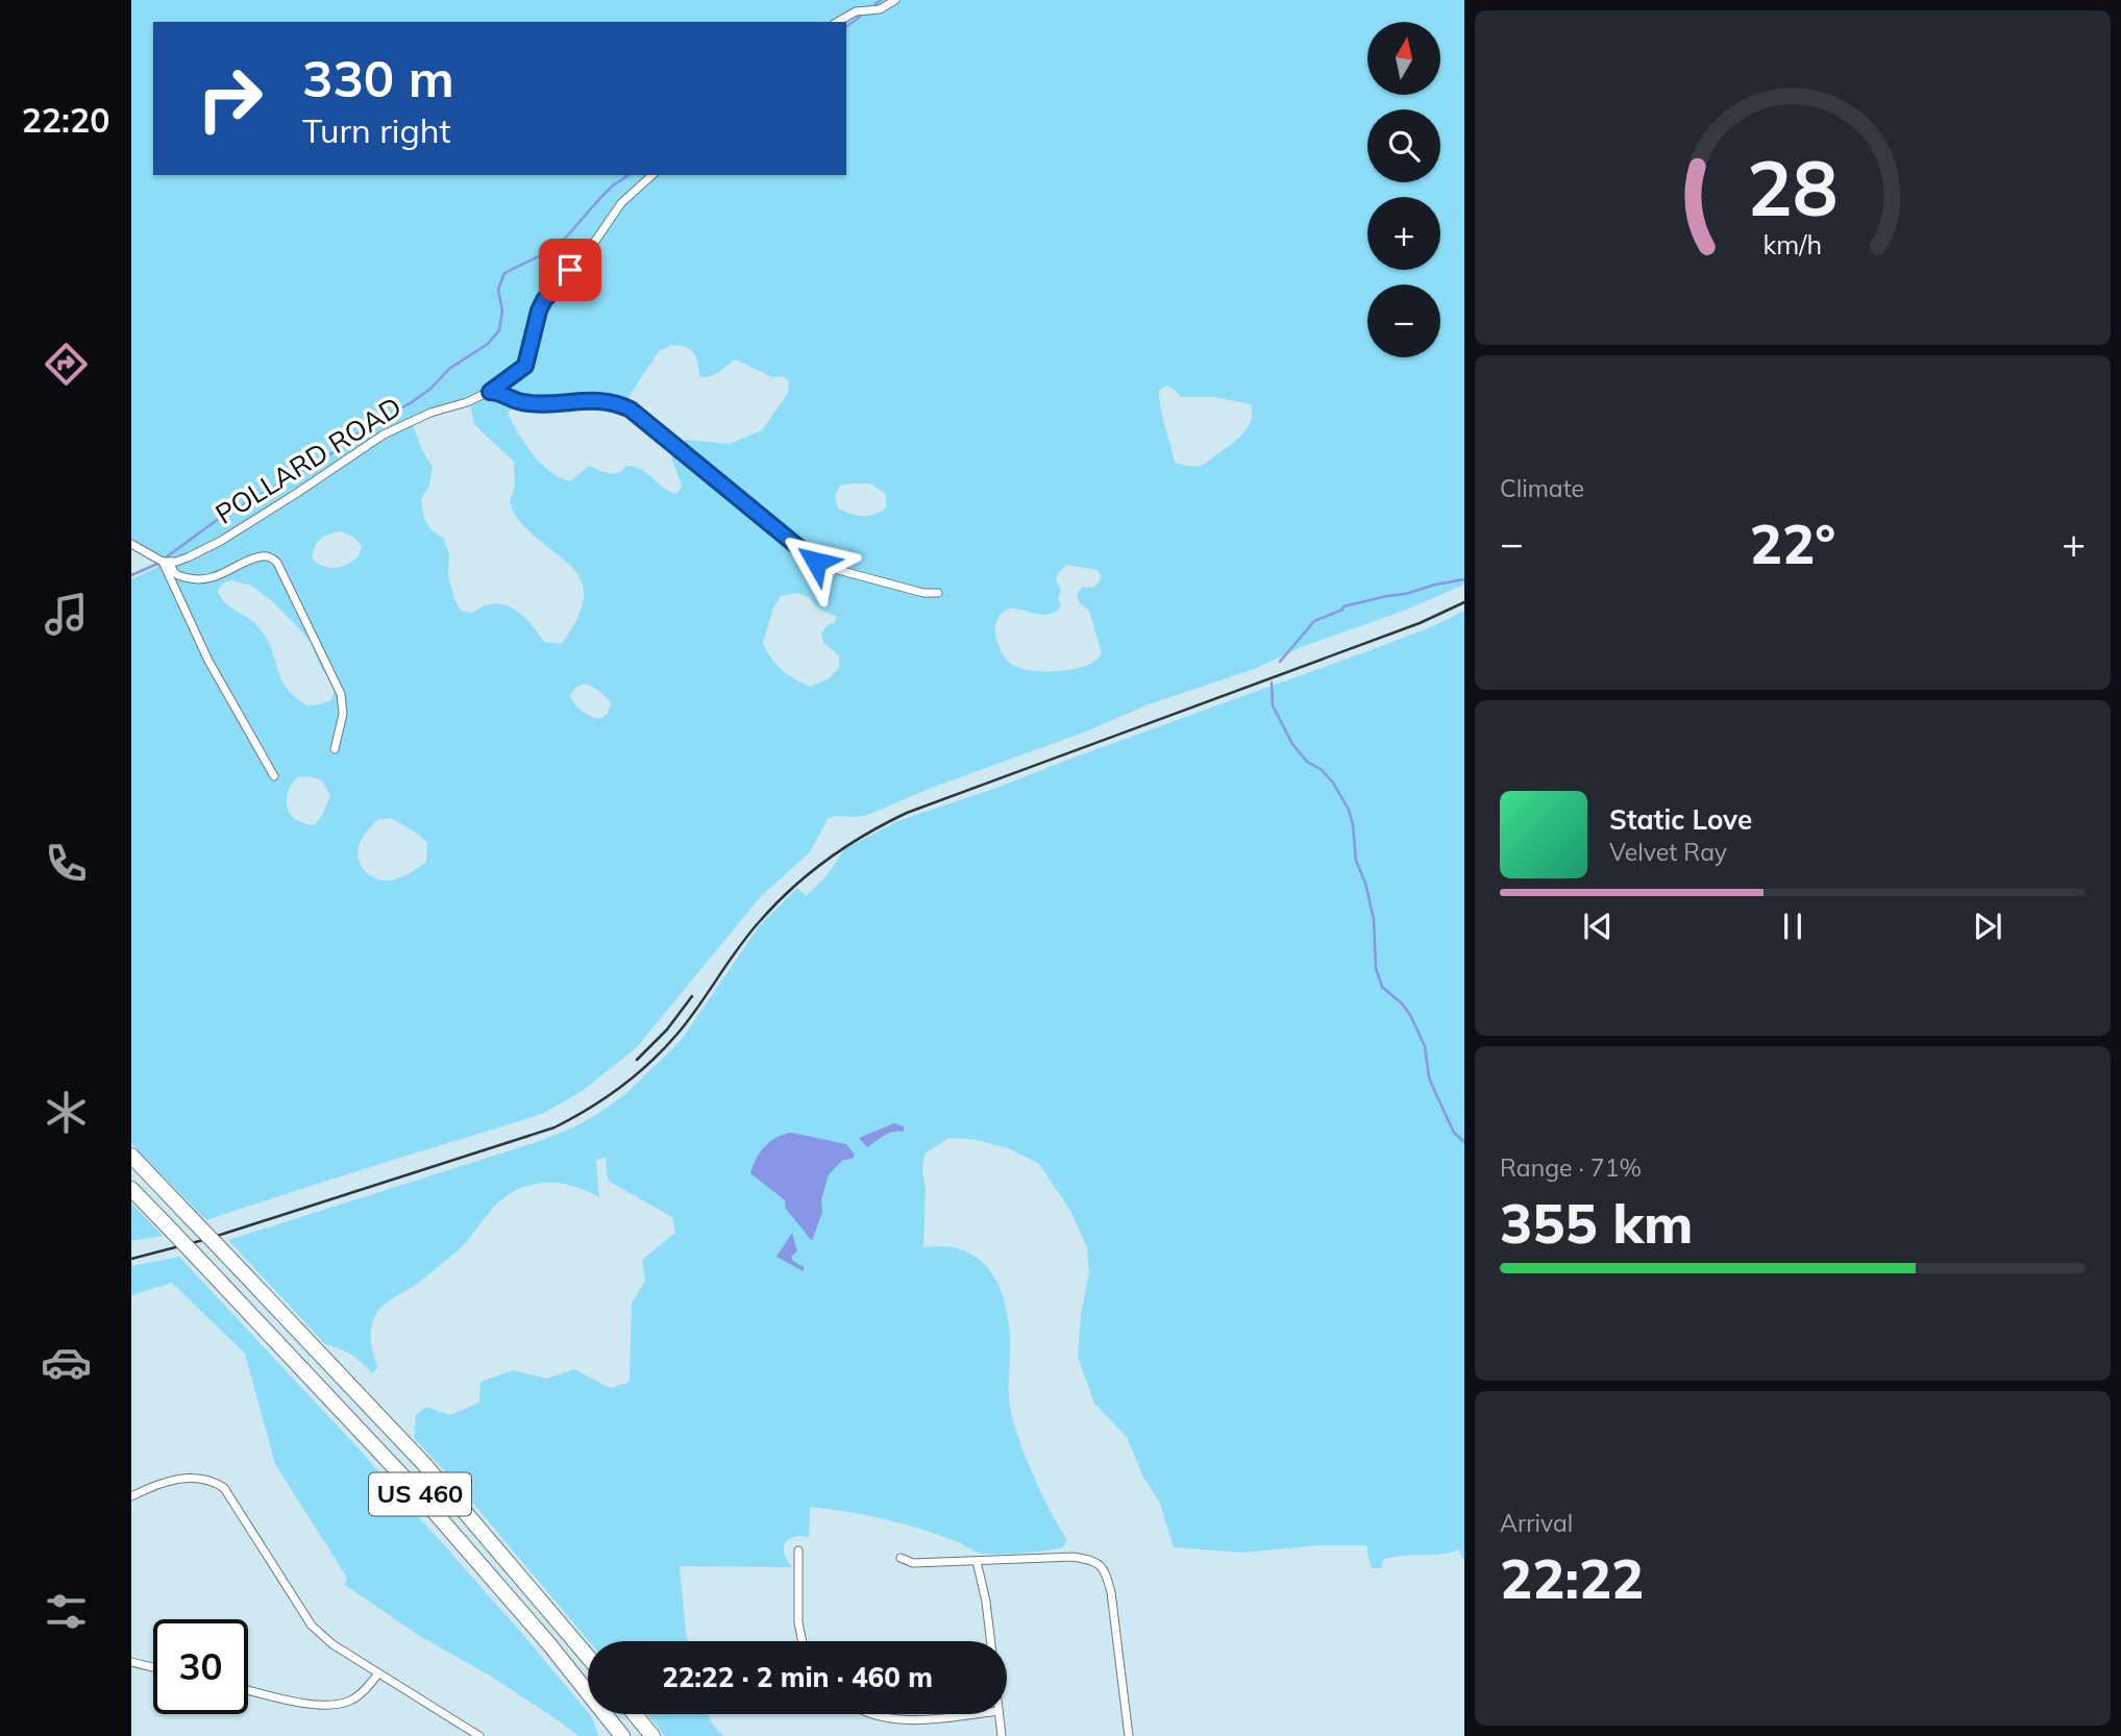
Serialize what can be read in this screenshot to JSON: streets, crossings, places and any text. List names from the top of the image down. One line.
{"streets":{"highway":["US 460"],"street":["POLLARD ROAD"]},"north":"top","page":{"tabs":"22:20","map_buttons":["+","−"],"turn":["330 m","Turn right"],"tile":["Climate",["Range · 71%","355 km"],["Arrival","22:22"]],"heat":["−","22°","+"],"song":["Static Love","Velvet Ray"],"limit":"30","trip":"22:22 · 2 min · 460 m","gauge":["28","km/h"]}}
